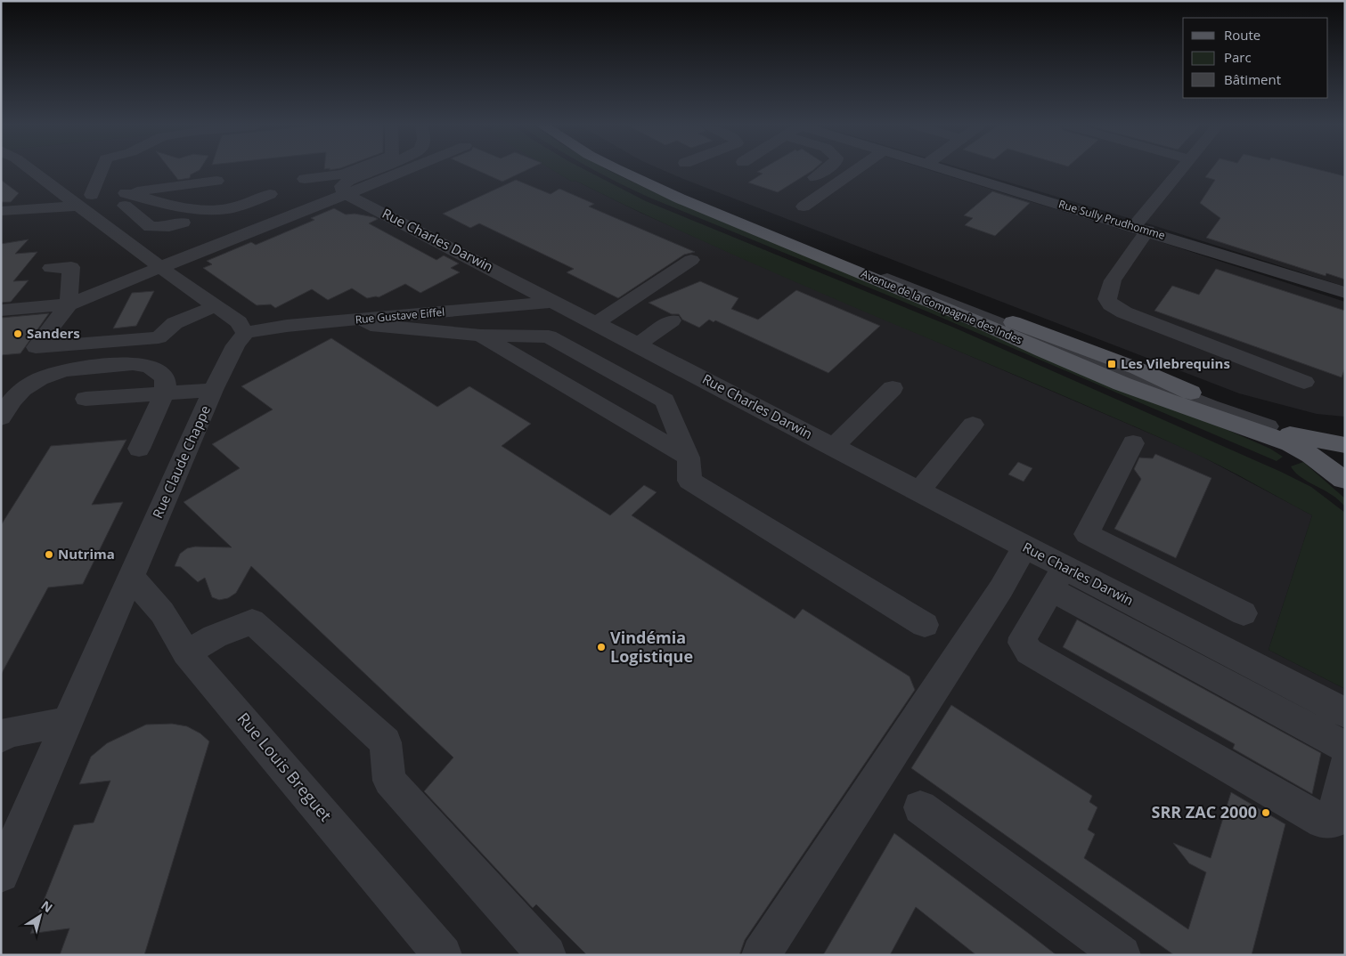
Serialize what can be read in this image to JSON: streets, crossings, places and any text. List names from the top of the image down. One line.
{"streets":{"main road":["Avenue de la Compagnie des Indes"],"street":["Rue Sully Prudhomme","Rue Charles Darwin","Rue Gustave Eiffel","Rue Claude Chappe","Rue Louis Breguet"]},"crossings":[["Rue Charles Darwin","Rue Gustave Eiffel"],["Rue Gustave Eiffel","Rue Claude Chappe"],["Rue Claude Chappe","Rue Louis Breguet"]],"places":{"other":["Sanders","Nutrima","Vindémia Logistique","SRR ZAC 2000"],"transit":["Les Vilebrequins"]},"legend":["Route","Parc","Bâtiment"],"north":"top right"}
